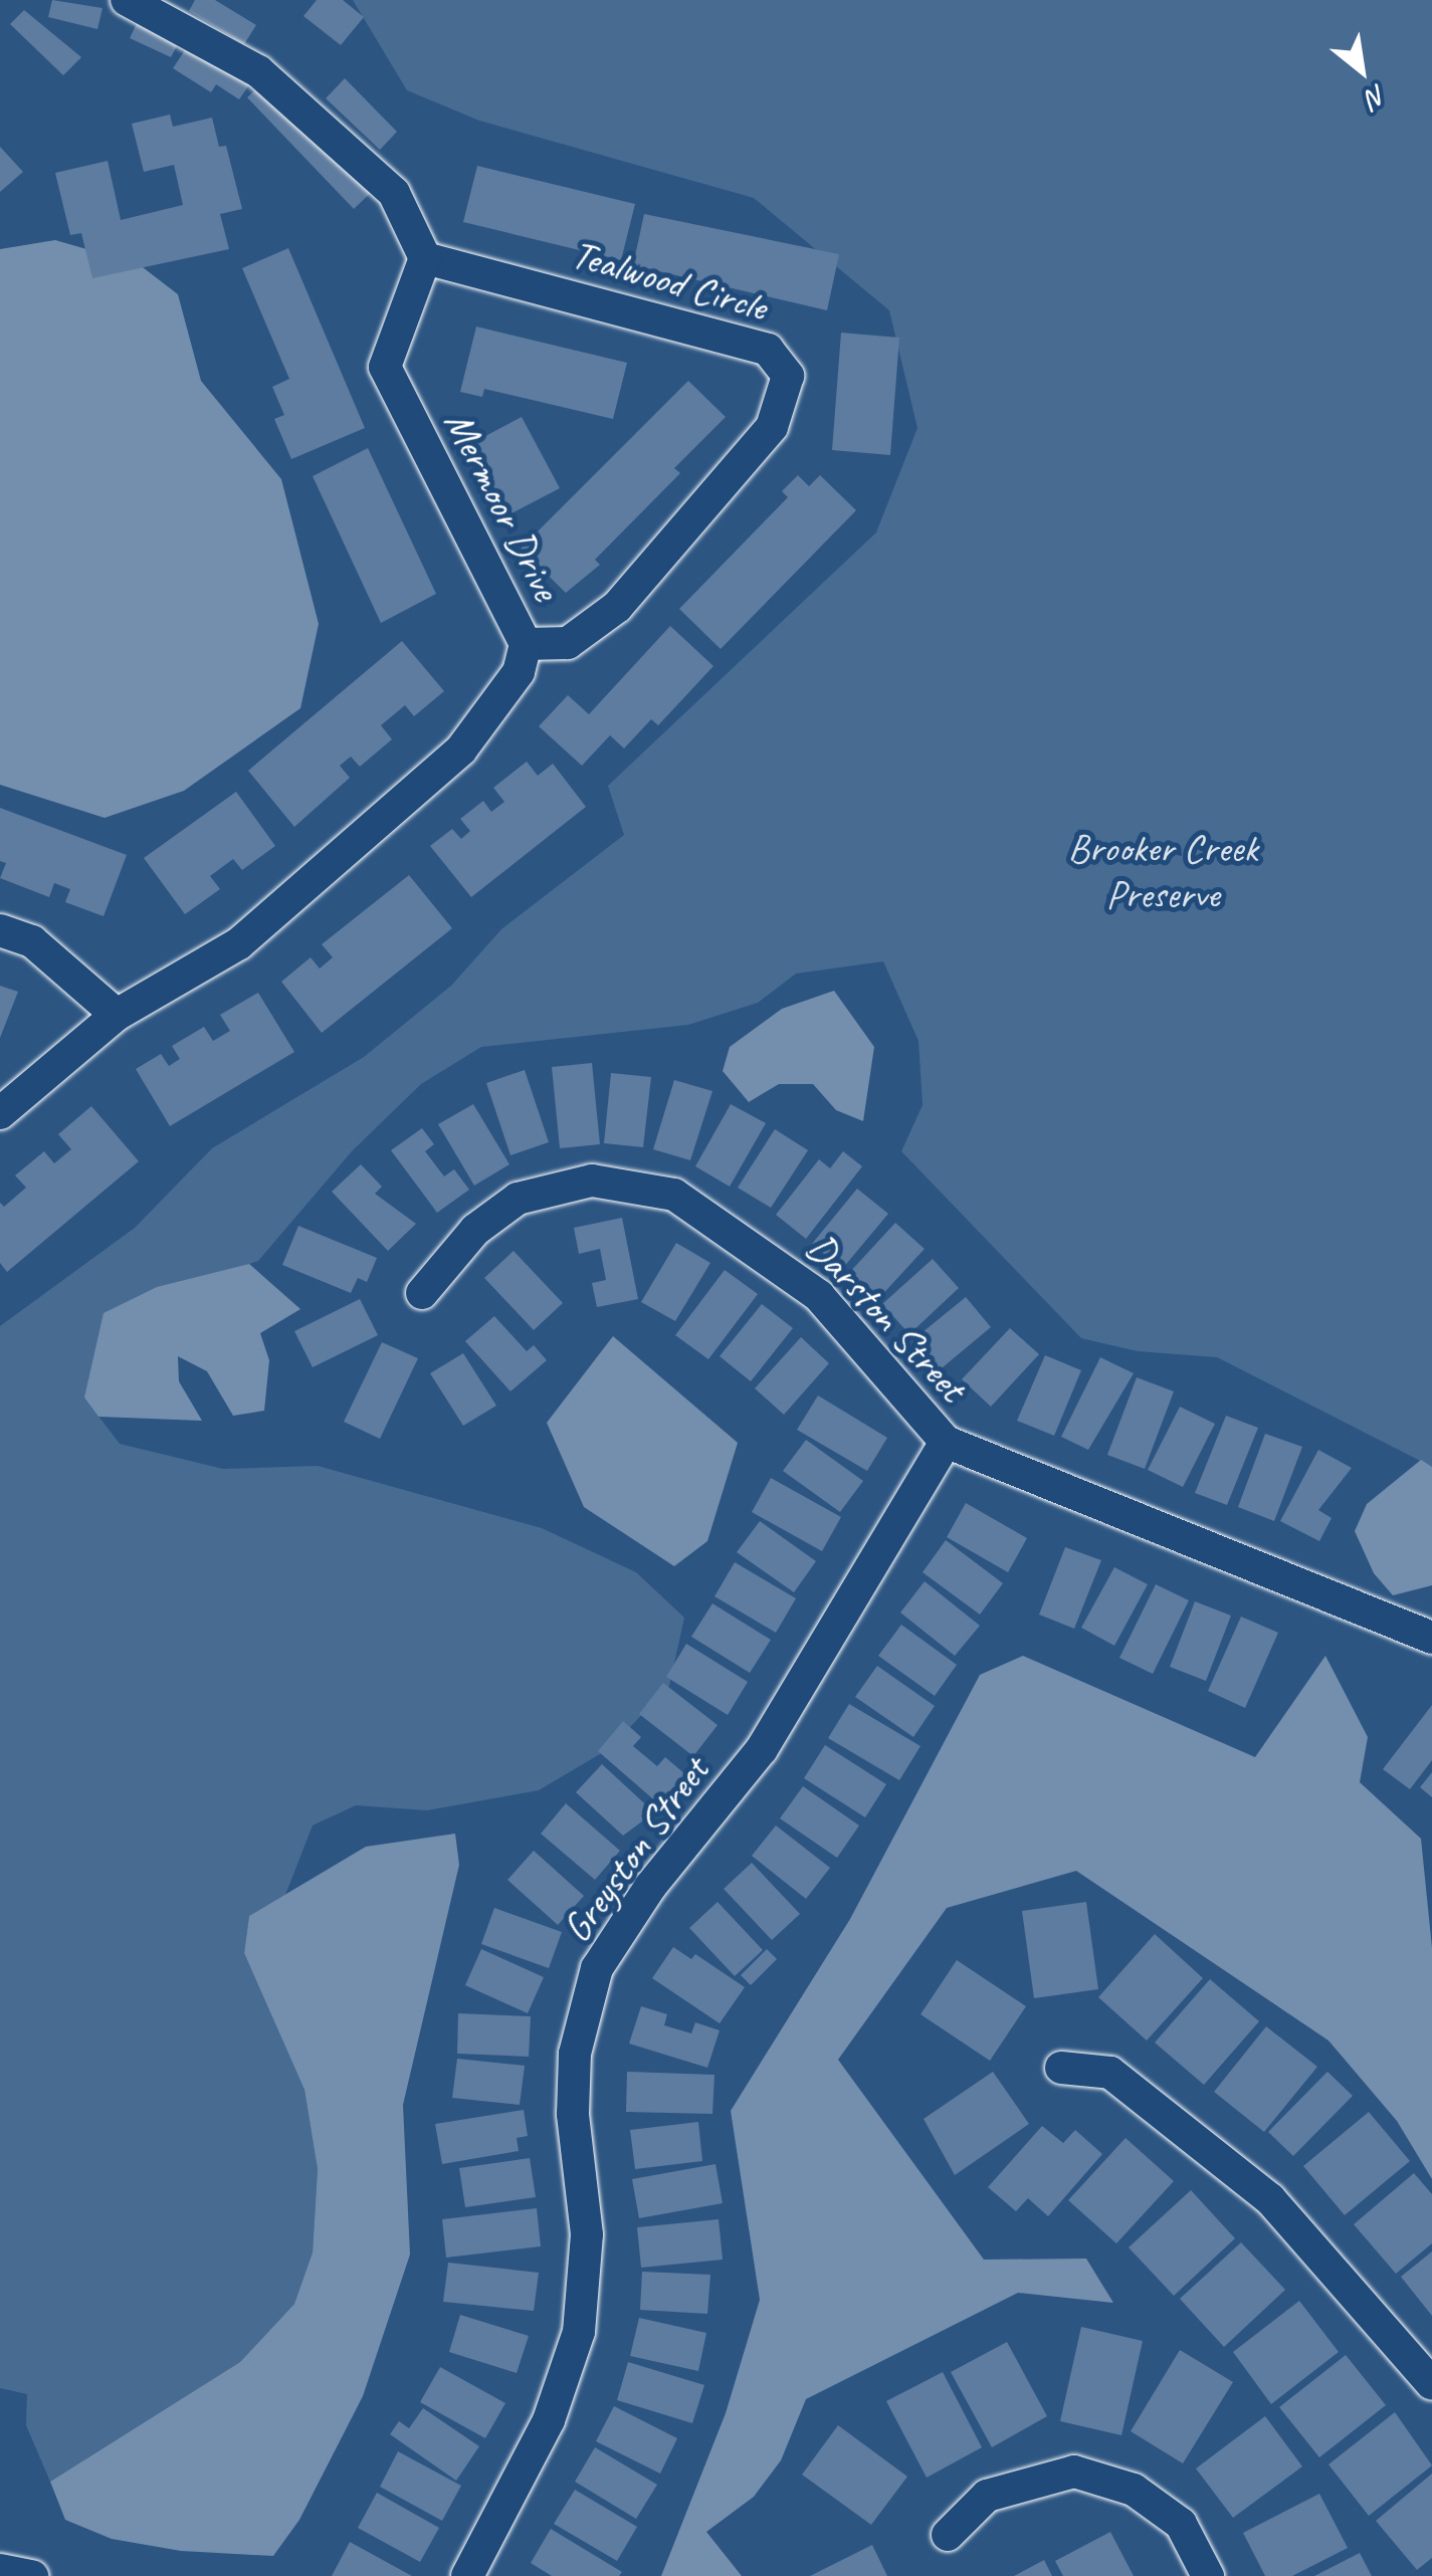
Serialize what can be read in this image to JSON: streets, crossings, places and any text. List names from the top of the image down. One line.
{"streets":{"street":["Tealwood Circle","Mermoor Drive","Darston Street","Greyston Street"]},"crossings":[["Tealwood Circle","Mermoor Drive"],["Darston Street","Greyston Street"]],"parks":["Brooker Creek Preserve"],"north":"bottom right"}
